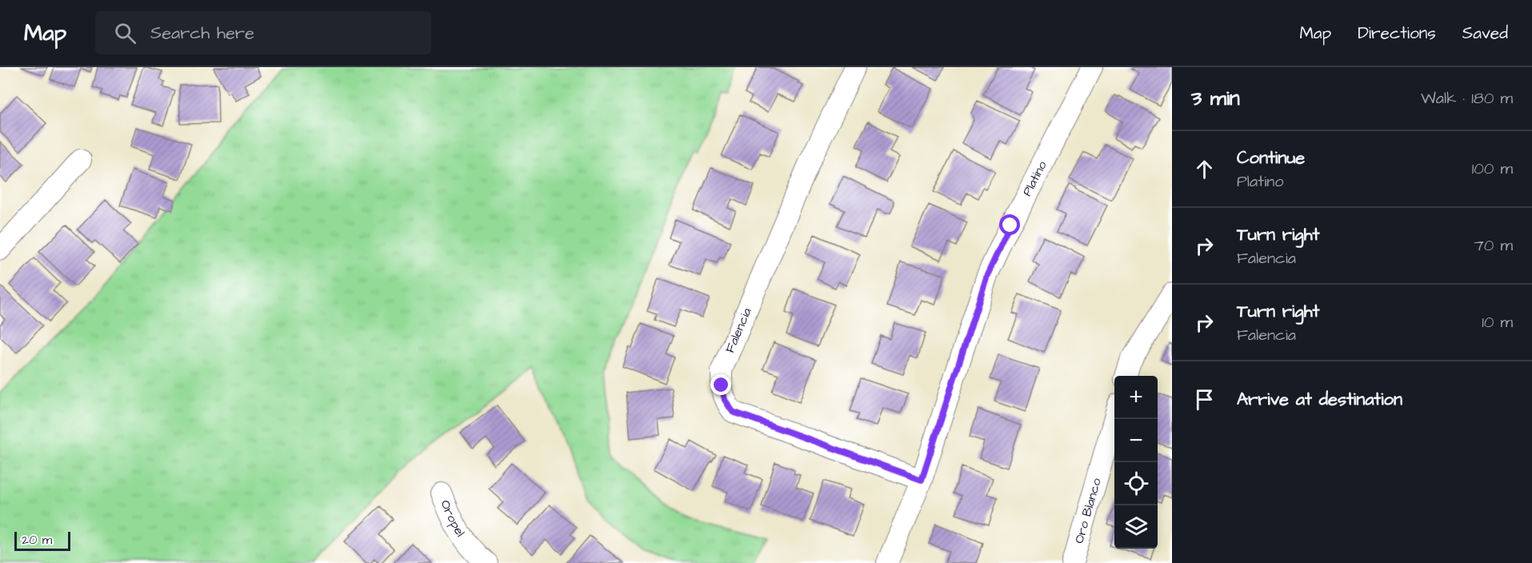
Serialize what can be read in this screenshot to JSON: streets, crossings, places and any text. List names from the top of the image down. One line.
{"streets":{"street":["Platino","Falencia","Oro Blanco","Oropel"]},"crossings":[["Platino","Falencia"]],"scale_bar":"20 m","page":{"header":"Map","search":"Search here","nav":["Map","Directions","Saved"],"heading":["3 min","Walk · 180 m"],"list":[["Continue","Platino","100 m"],["Turn right","Falencia","70 m"],["Turn right","Falencia","10 m"],"Arrive at destination"],"map_buttons":["+","−"],"scale":"20 m"}}
